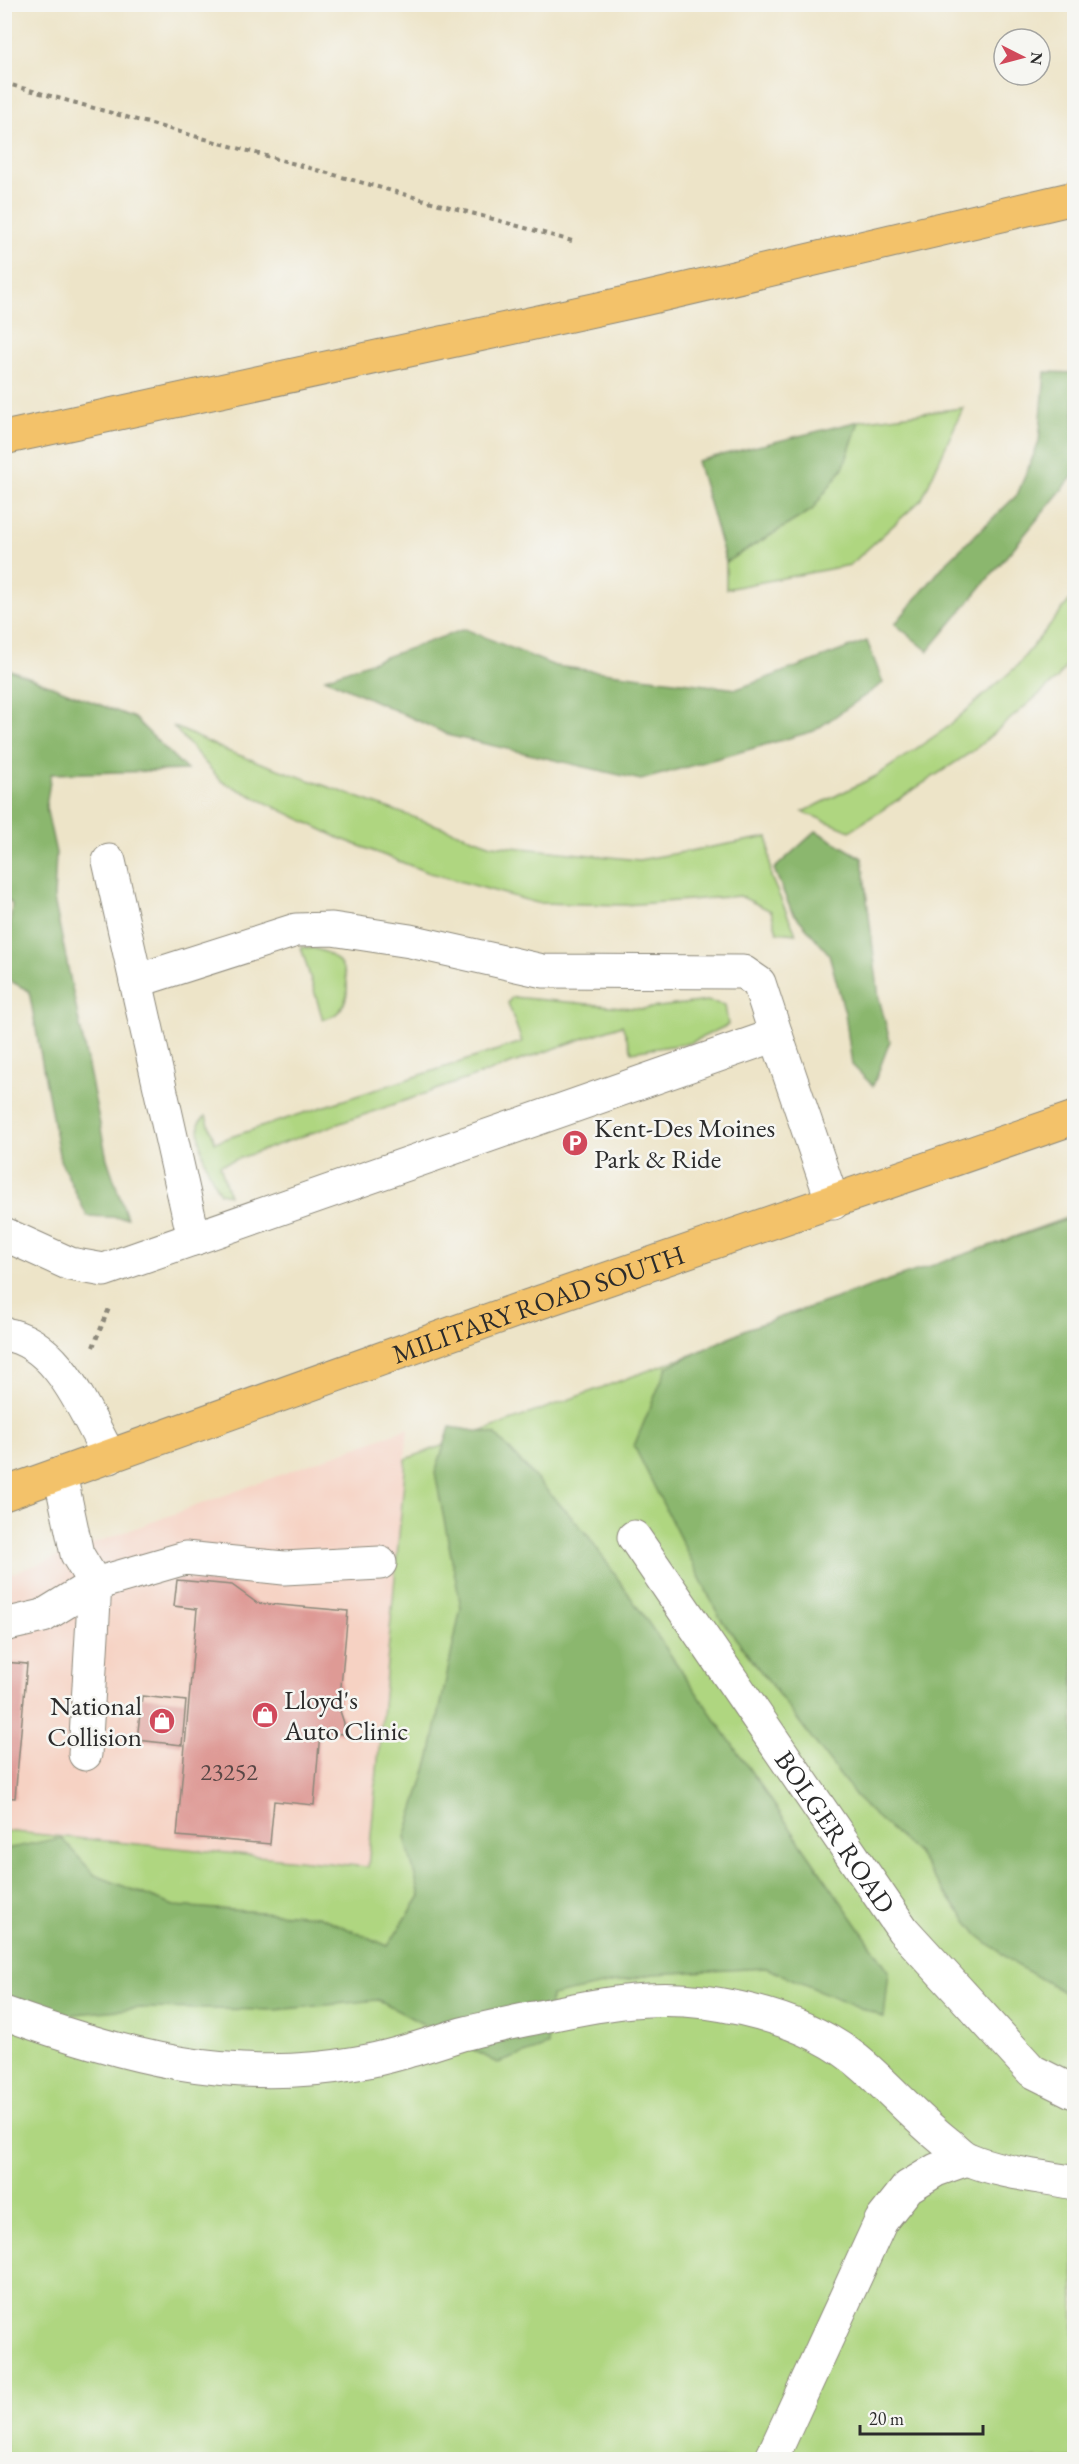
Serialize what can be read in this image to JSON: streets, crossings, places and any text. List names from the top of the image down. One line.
{"streets":{"main road":["MILITARY ROAD SOUTH"],"lane":["BOLGER ROAD"]},"places":{"parking":["Kent-Des Moines Park & Ride"],"shop":["Lloyd's Auto Clinic","National Collision"]},"house_numbers":["23252"],"scale_bar":"20 m","north":"right"}
